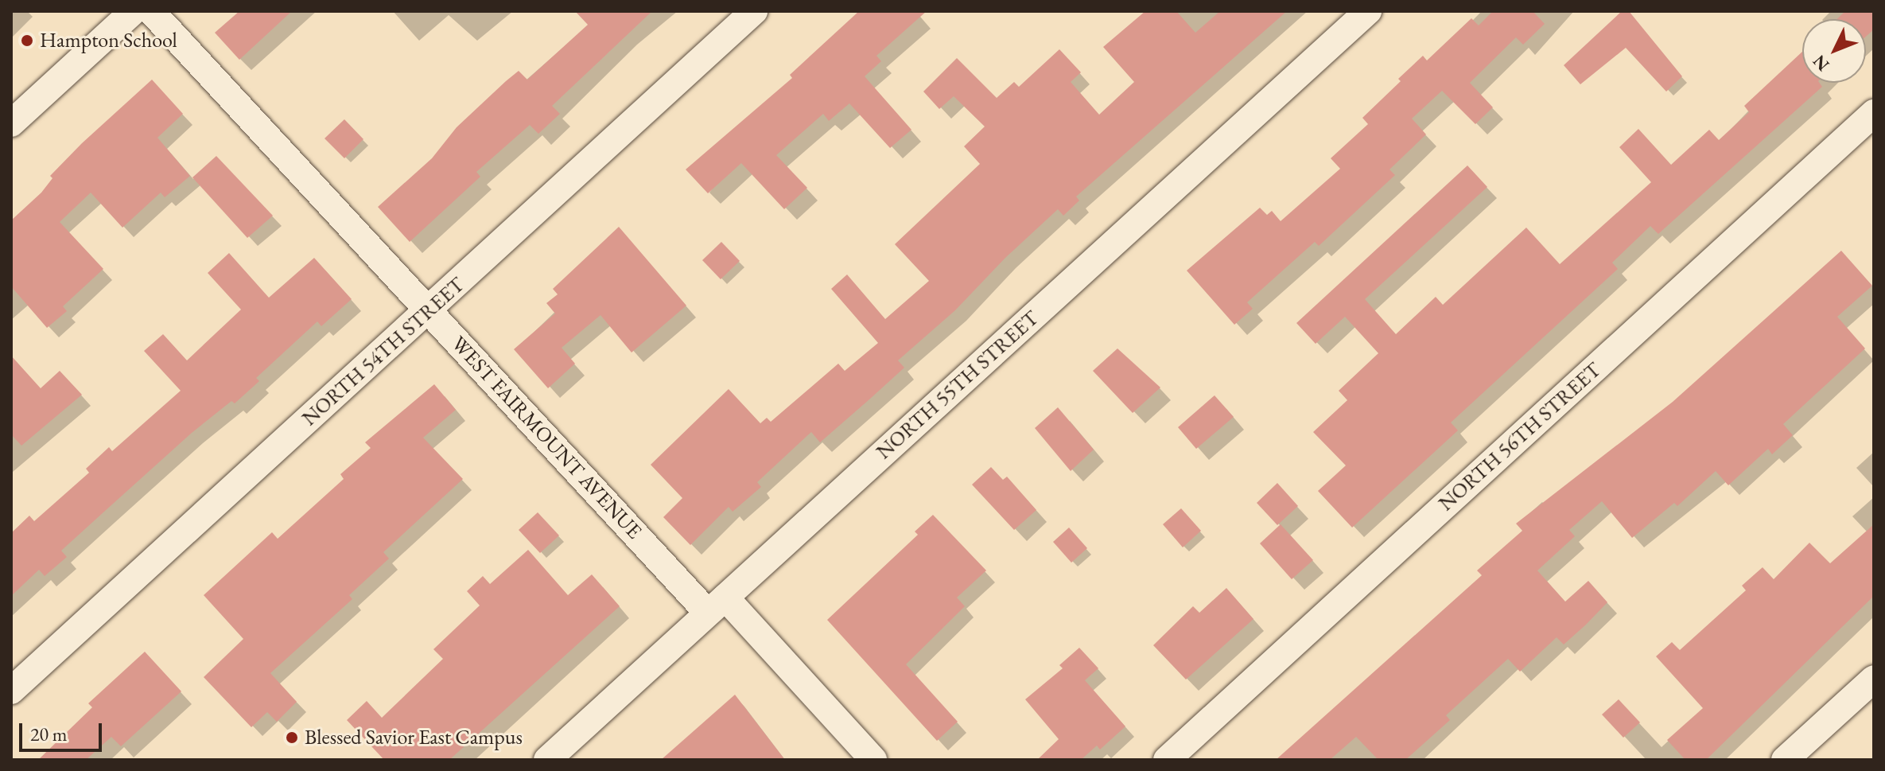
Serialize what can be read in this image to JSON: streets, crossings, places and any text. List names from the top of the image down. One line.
{"streets":{"street":["NORTH 54TH STREET","NORTH 55TH STREET","NORTH 56TH STREET","WEST FAIRMOUNT AVENUE"]},"crossings":[["NORTH 54TH STREET","WEST FAIRMOUNT AVENUE"],["NORTH 55TH STREET","WEST FAIRMOUNT AVENUE"]],"places":["Hampton School","Blessed Savior East Campus"],"scale_bar":"20 m","north":"bottom left"}
